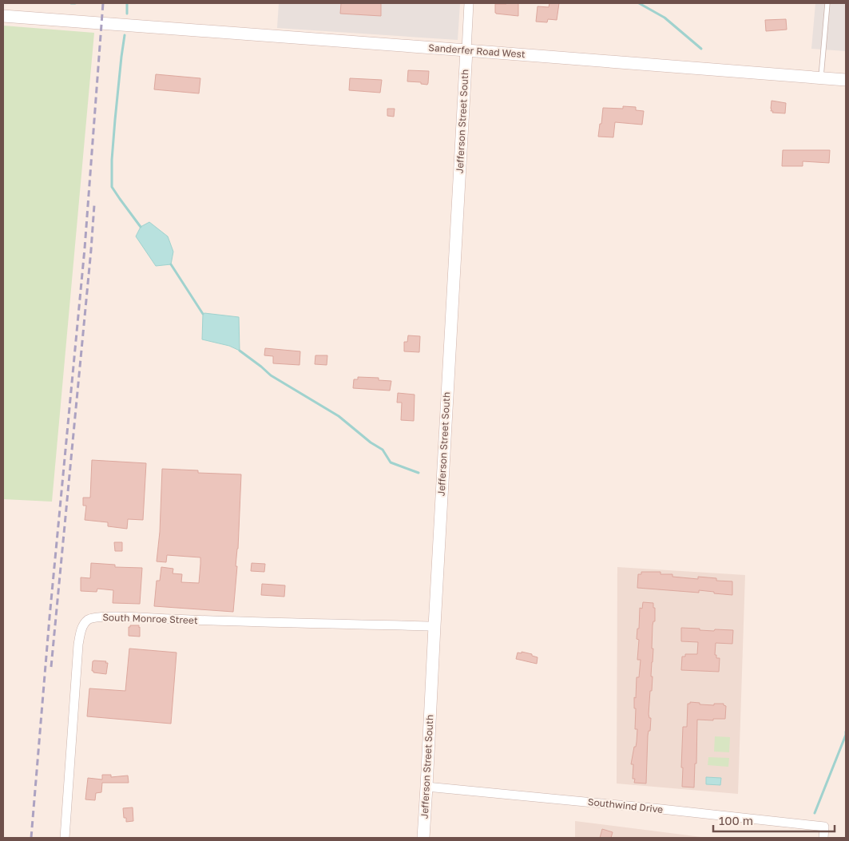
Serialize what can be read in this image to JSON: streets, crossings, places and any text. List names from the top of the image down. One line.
{"streets":{"street":["Sanderfer Road West","Jefferson Street South","South Monroe Street","Southwind Drive"]},"crossings":[["Sanderfer Road West","Jefferson Street South"],["Jefferson Street South","South Monroe Street"],["Jefferson Street South","Southwind Drive"]],"scale_bar":"100 m"}
